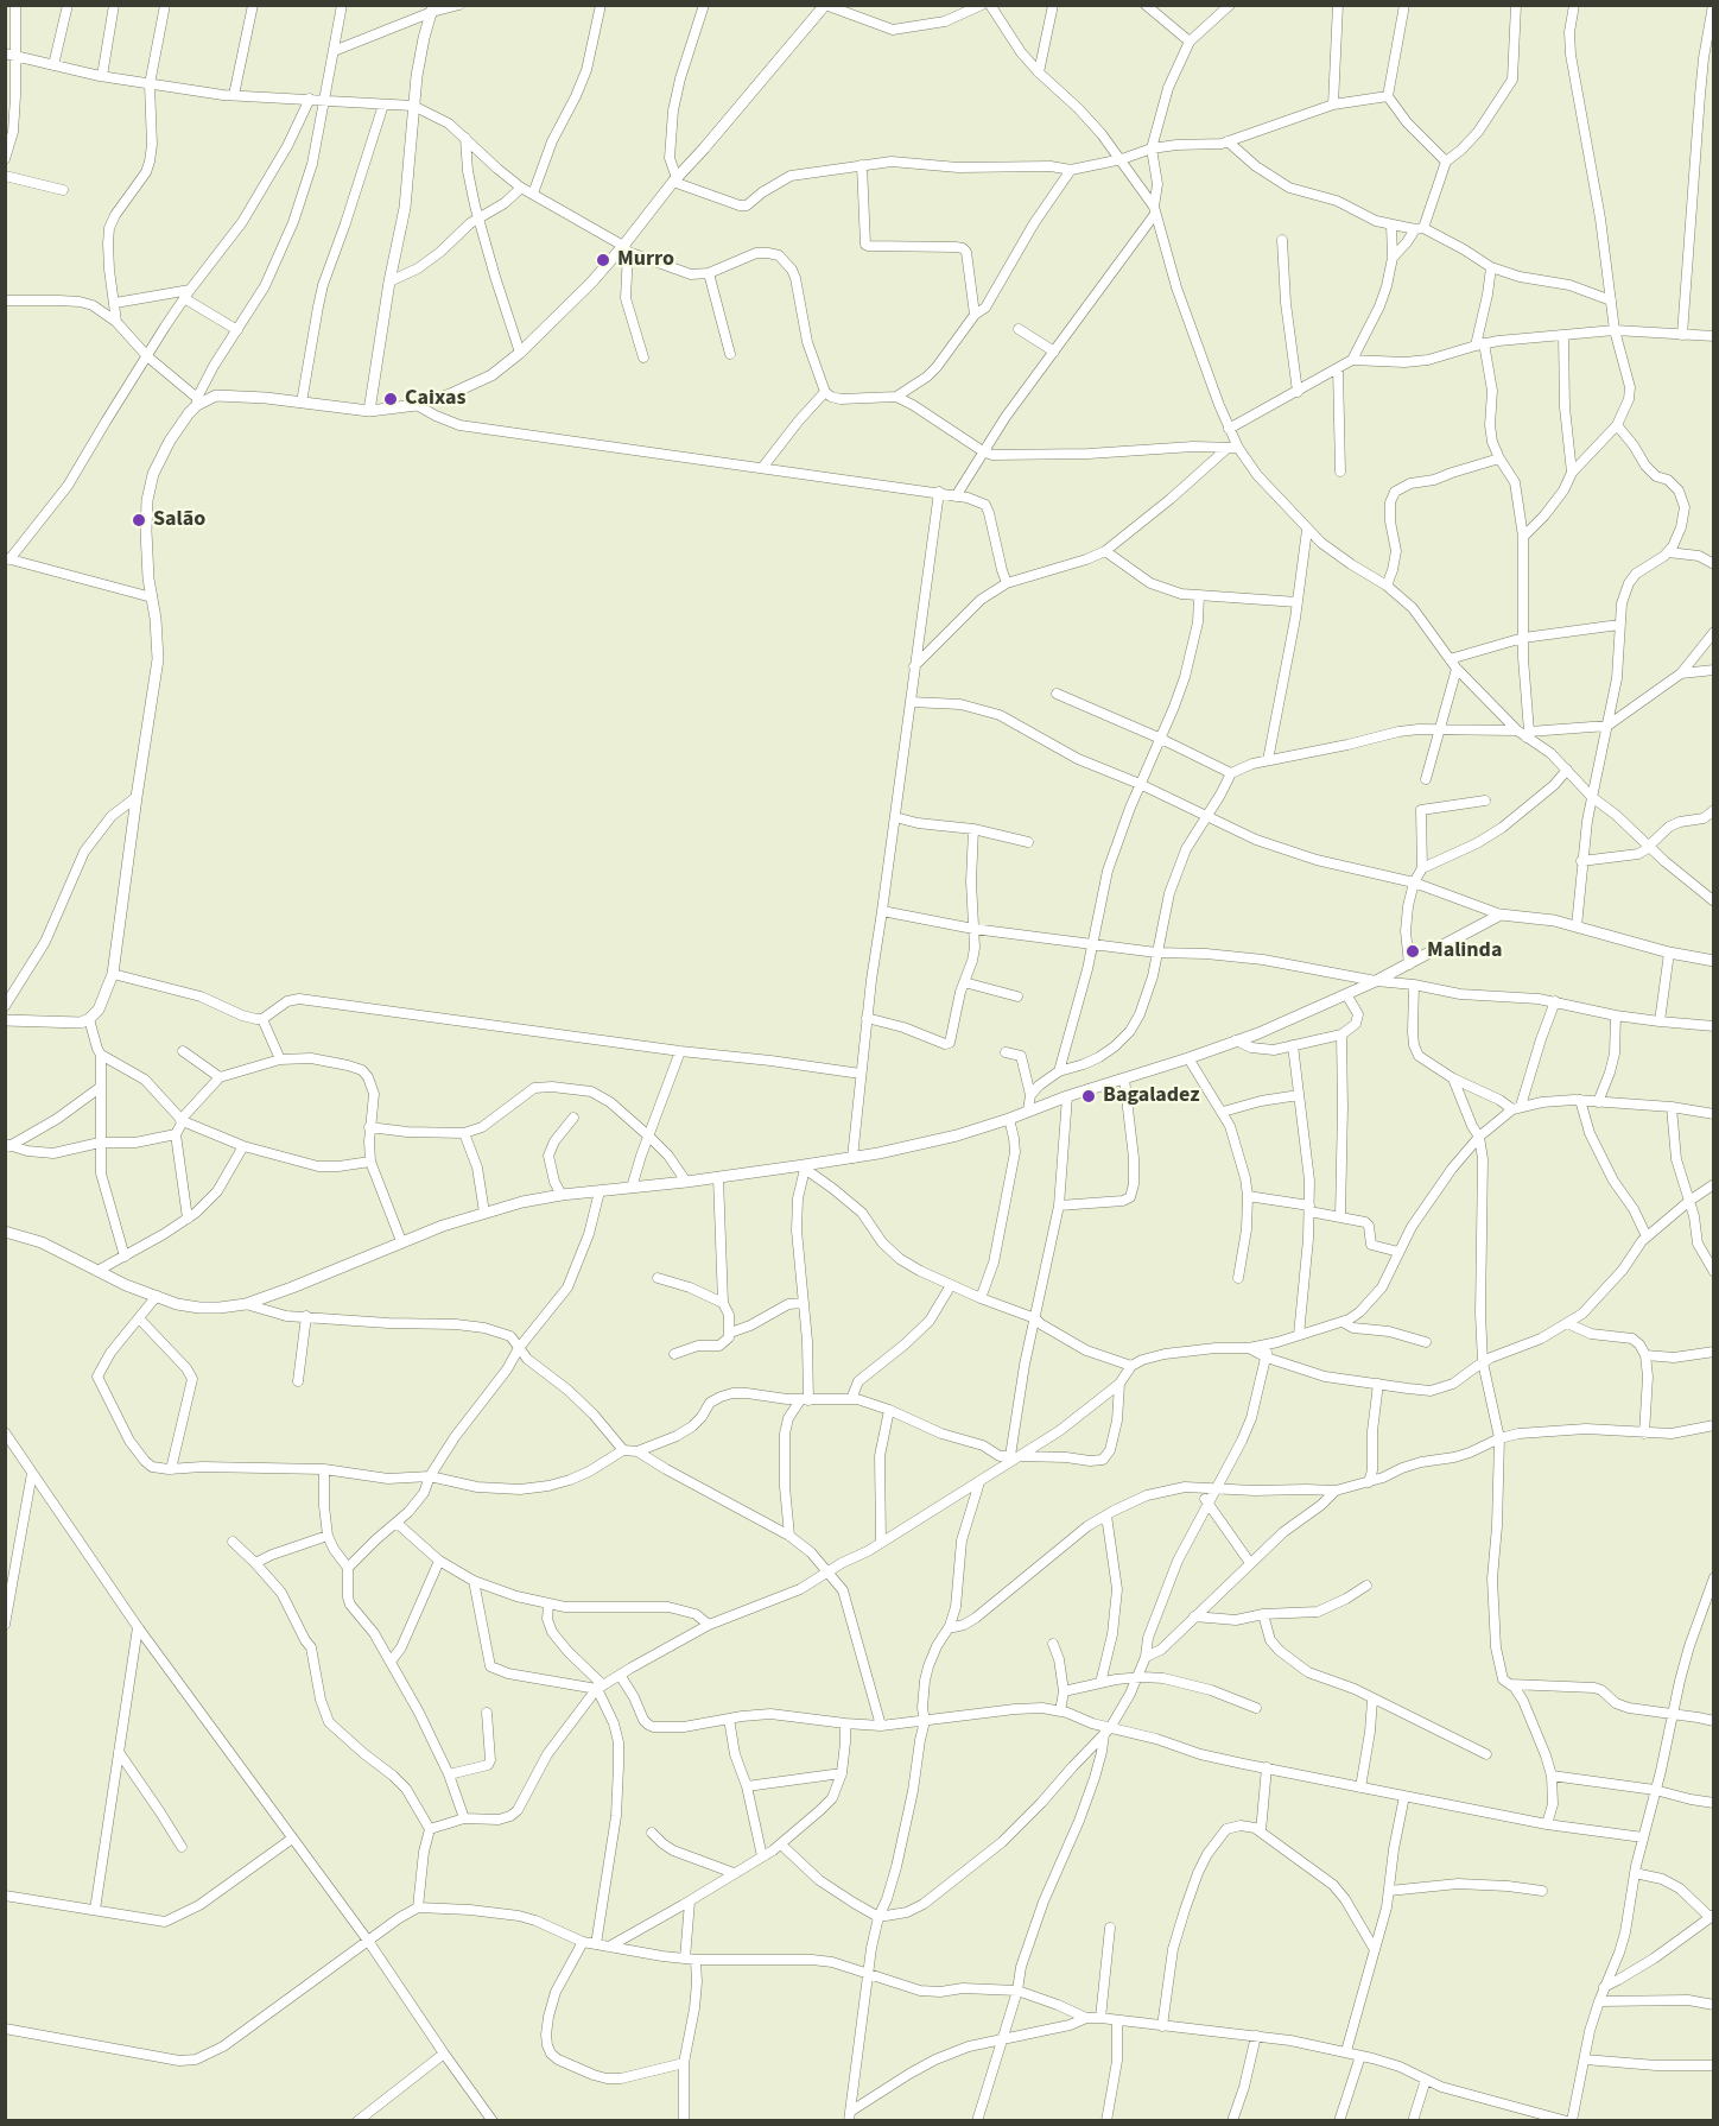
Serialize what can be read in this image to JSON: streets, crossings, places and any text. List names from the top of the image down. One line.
{"places":["Murro","Caixas","Salão","Malinda","Bagaladez"]}
